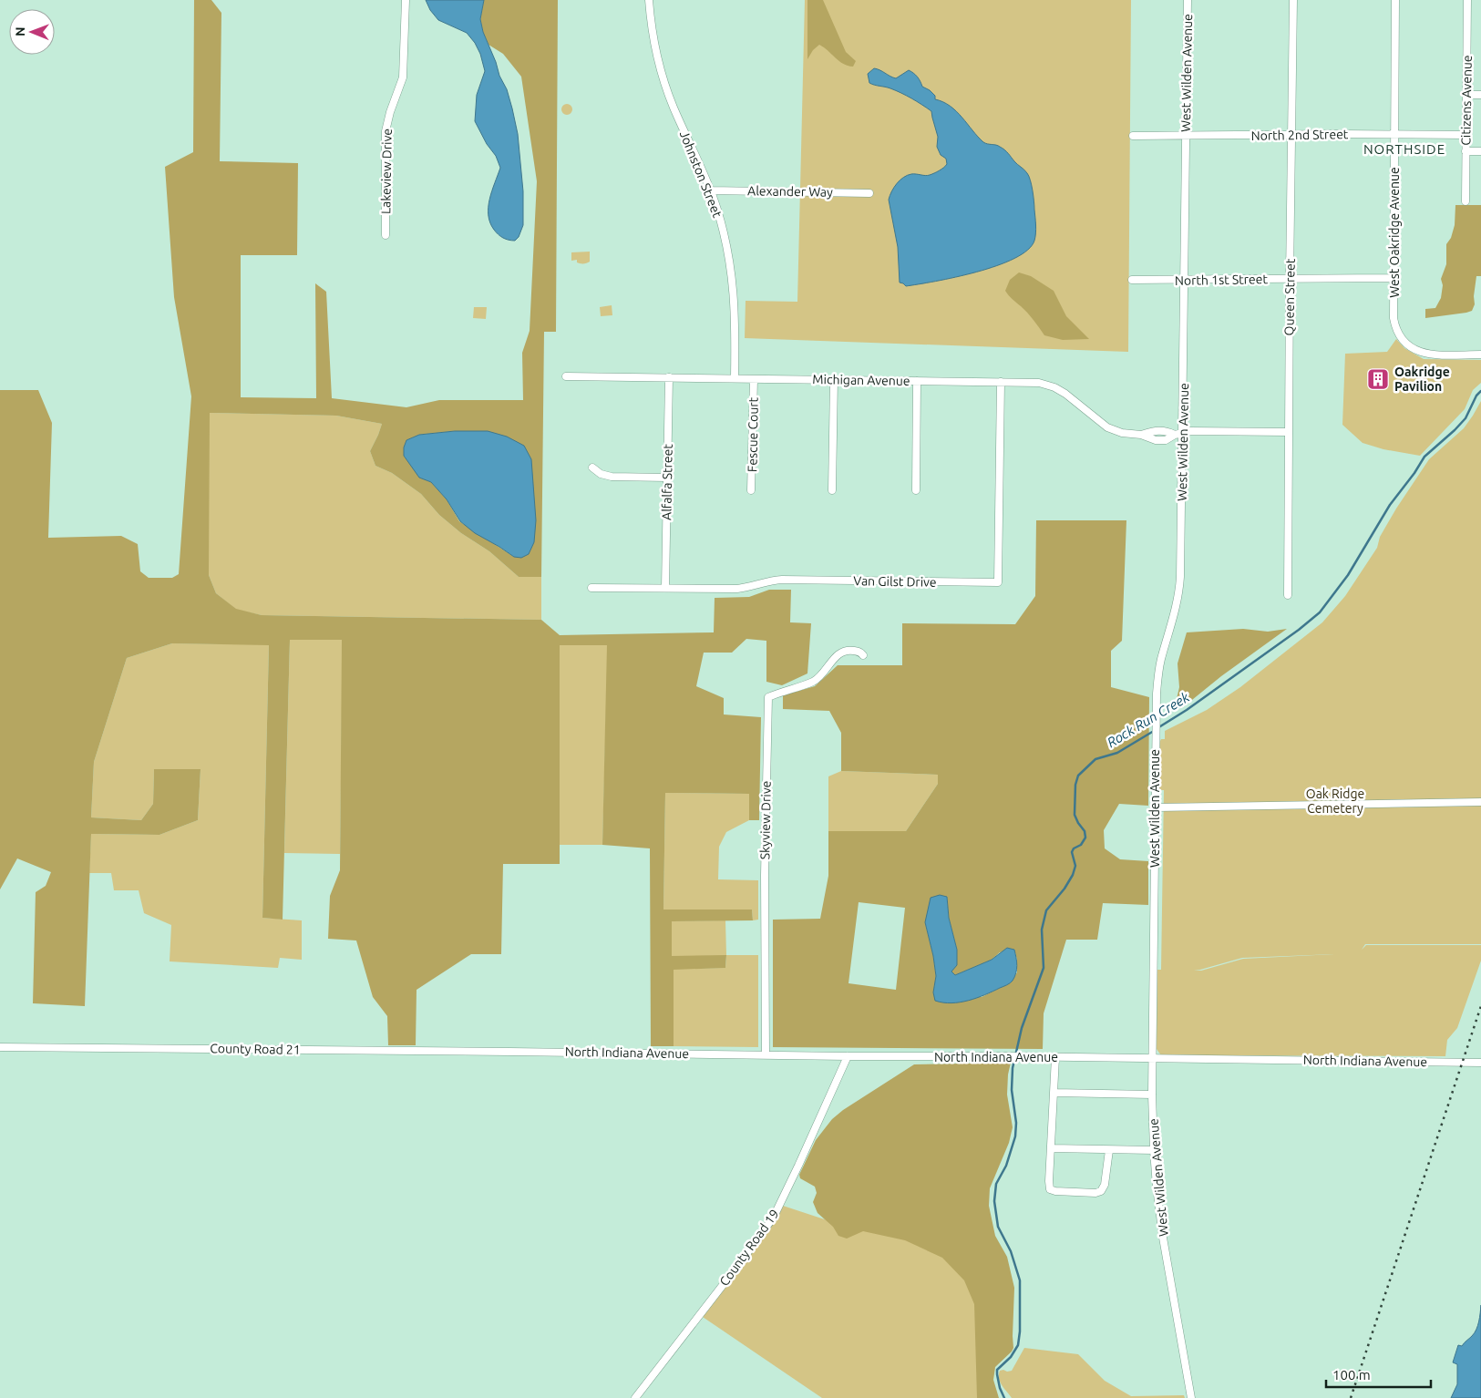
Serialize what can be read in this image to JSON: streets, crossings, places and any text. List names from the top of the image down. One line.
{"streets":{"street":["West Wilden Avenue","Citizens Avenue","North 2nd Street","Lakeview Drive","Johnston Street","Alexander Way","West Oakridge Avenue","North 1st Street","Queen Street","Michigan Avenue","Fescue Court","Alfalfa Street","Van Gilst Drive","Skyview Drive","County Road 21","North Indiana Avenue","County Road 19"]},"crossings":[["West Wilden Avenue","North 2nd Street"],["West Wilden Avenue","North 1st Street"],["West Wilden Avenue","Michigan Avenue"],["West Wilden Avenue","North Indiana Avenue"],["Citizens Avenue","North 2nd Street"],["North 2nd Street","West Oakridge Avenue"],["North 2nd Street","Queen Street"],["Johnston Street","Alexander Way"],["Johnston Street","Michigan Avenue"],["West Oakridge Avenue","North 1st Street"],["North 1st Street","Queen Street"],["Queen Street","Michigan Avenue"],["Michigan Avenue","Fescue Court"],["Michigan Avenue","Alfalfa Street"],["Michigan Avenue","Van Gilst Drive"],["Alfalfa Street","Van Gilst Drive"],["Skyview Drive","North Indiana Avenue"],["County Road 21","North Indiana Avenue"],["North Indiana Avenue","County Road 19"]],"districts":["NORTHSIDE"],"water":["Rock Run Creek"],"parks":["Oak Ridge Cemetery"],"places":{"building":["Oakridge Pavilion"]},"scale_bar":"100 m","north":"left"}
